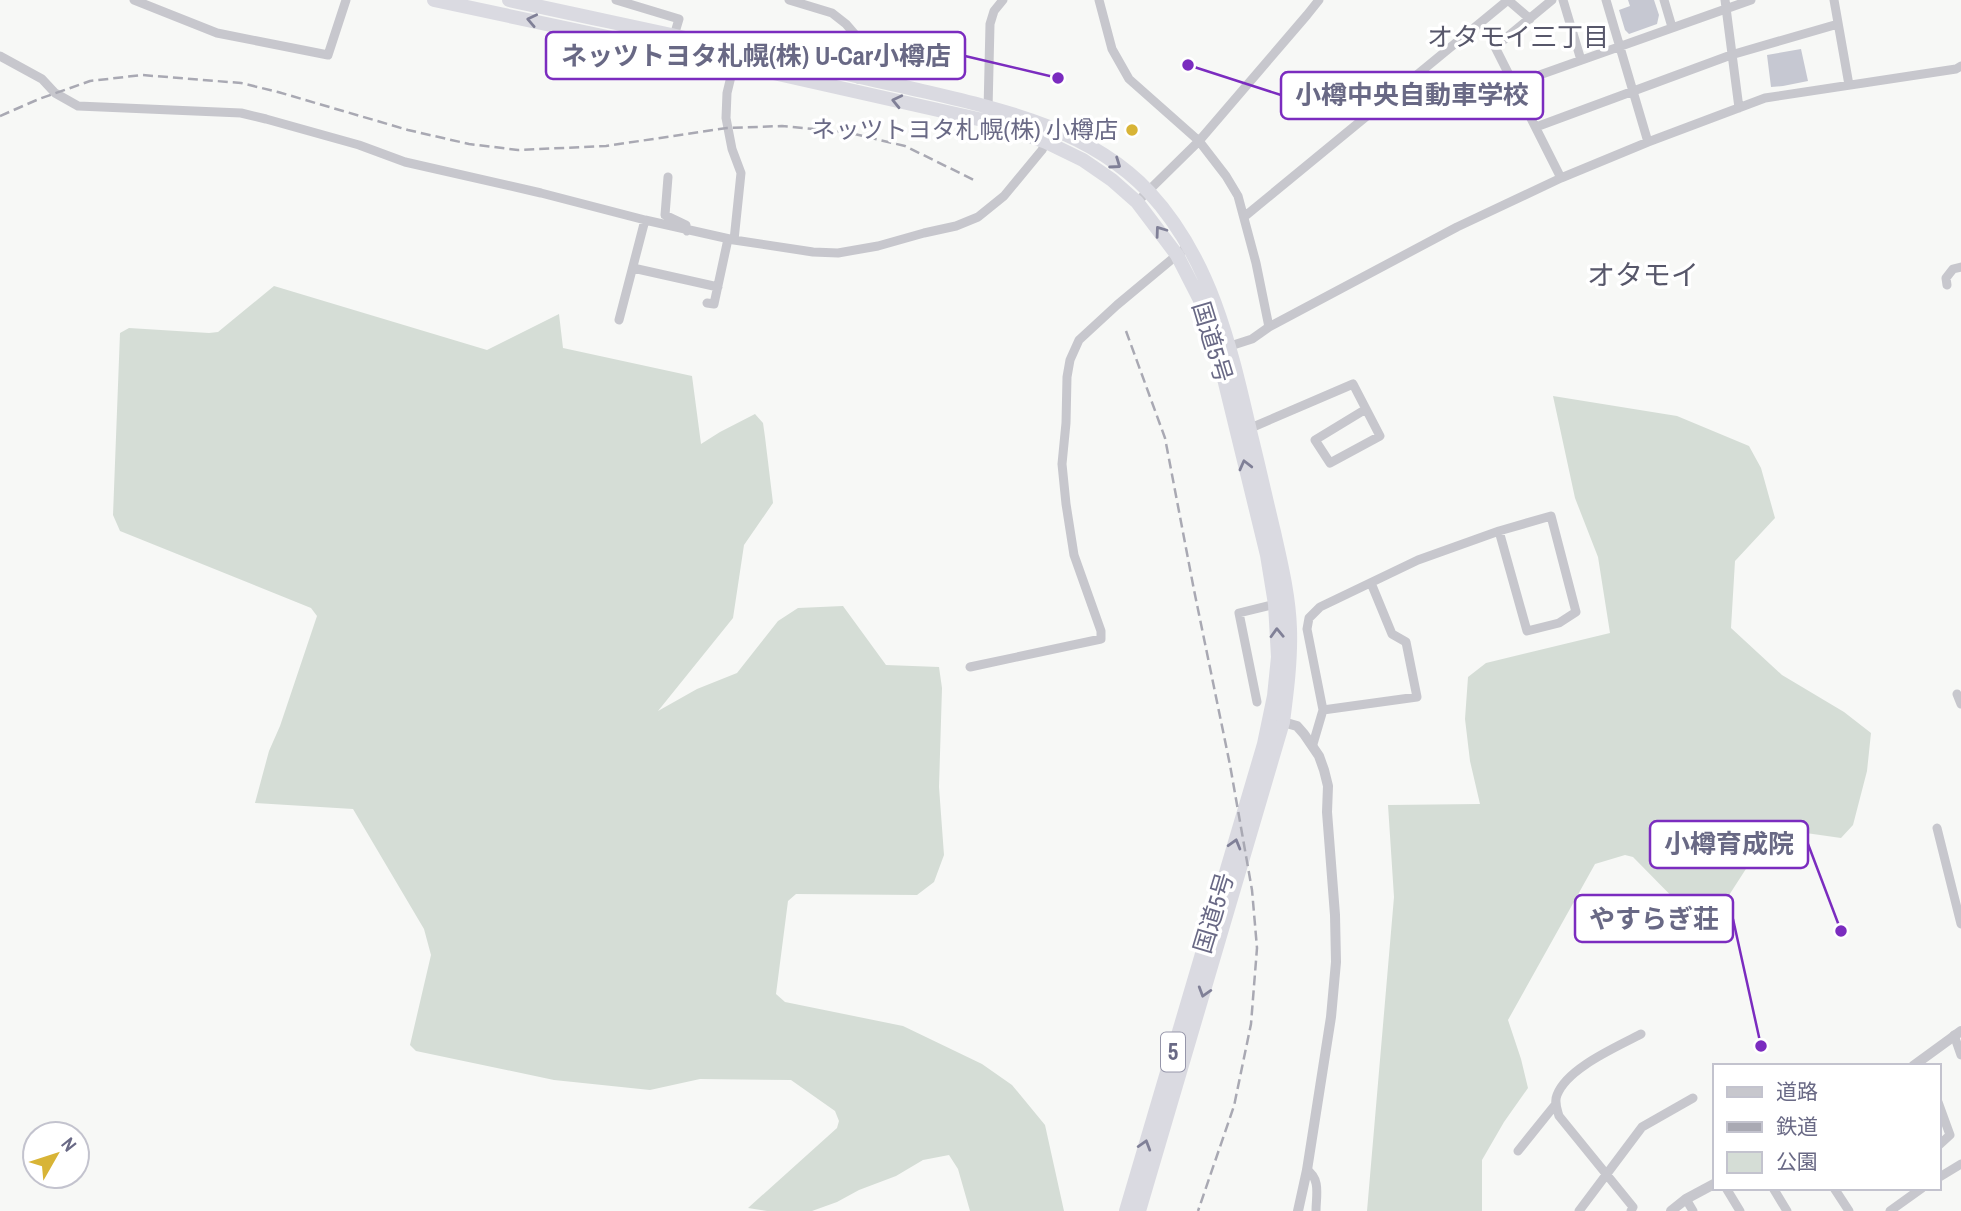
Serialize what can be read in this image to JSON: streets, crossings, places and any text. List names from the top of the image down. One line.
{"streets":{"highway":["国道5号","5"]},"districts":["オタモイ三丁目","オタモイ"],"places":["小樽中央自動車学校","ネッツトヨタ札幌(株) U-Car小樽店","ネッツトヨタ札幌(株) 小樽店","小樽育成院","やすらぎ荘"],"legend":["道路","鉄道","公園"],"north":"top right"}
